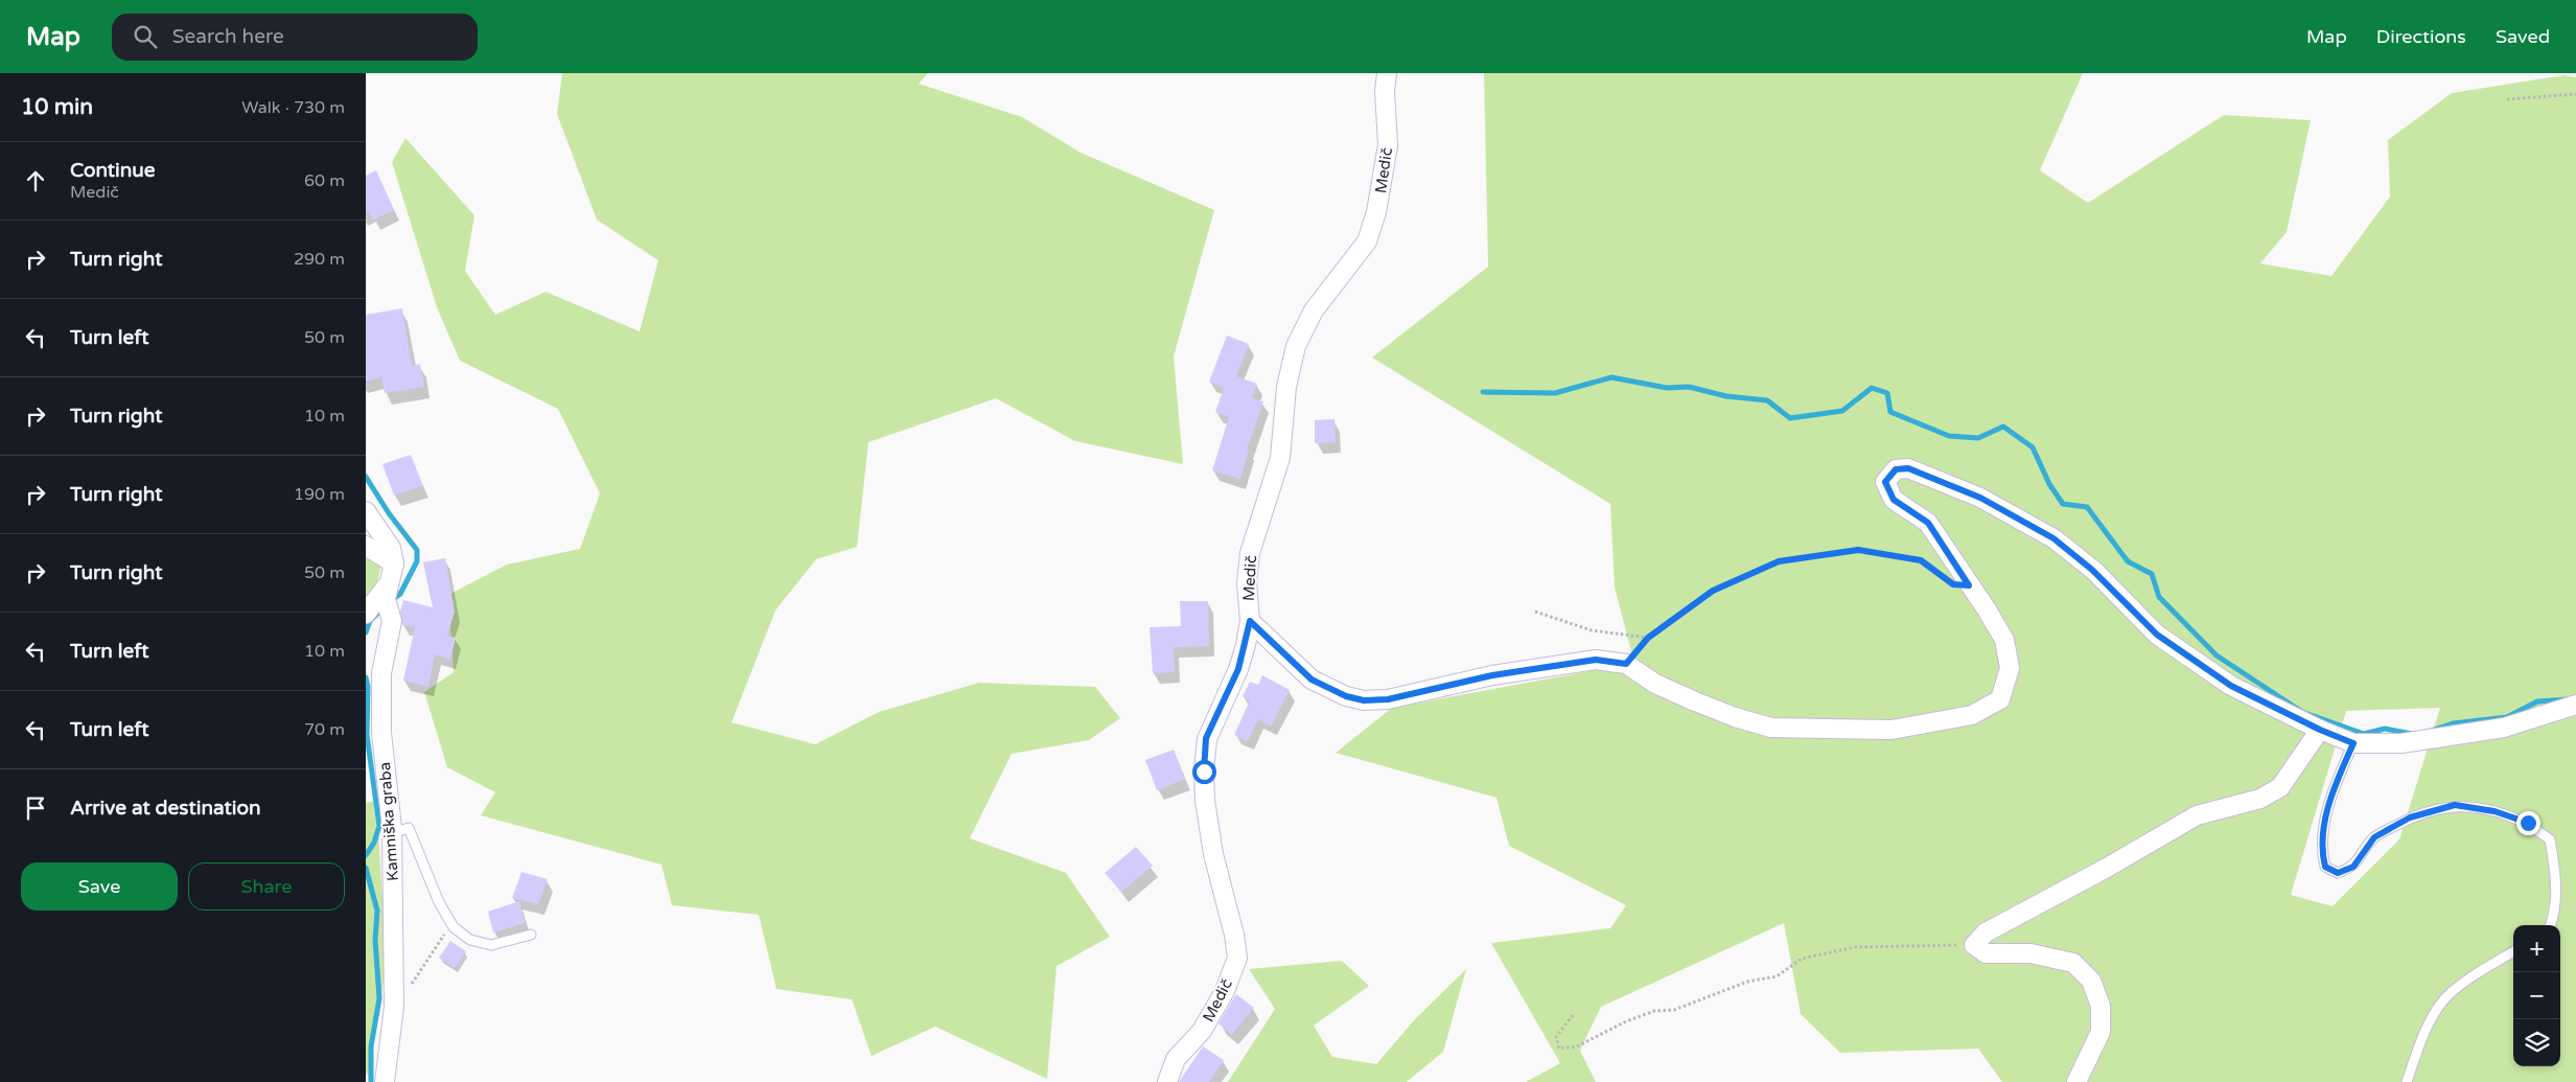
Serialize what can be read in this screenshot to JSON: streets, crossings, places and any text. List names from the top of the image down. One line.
{"streets":{"street":["Medič","Kamniška graba"]},"page":{"header":"Map","search":"Search here","nav":["Map","Directions","Saved"],"heading":["10 min","Walk · 730 m"],"list":[["Continue","Medič","60 m"],["Turn right","290 m"],["Turn left","50 m"],["Turn right","10 m"],["Turn right","190 m"],["Turn right","50 m"],["Turn left","10 m"],["Turn left","70 m"],"Arrive at destination"],"buttons":["Save","Share"],"map_buttons":["+","−"]}}
